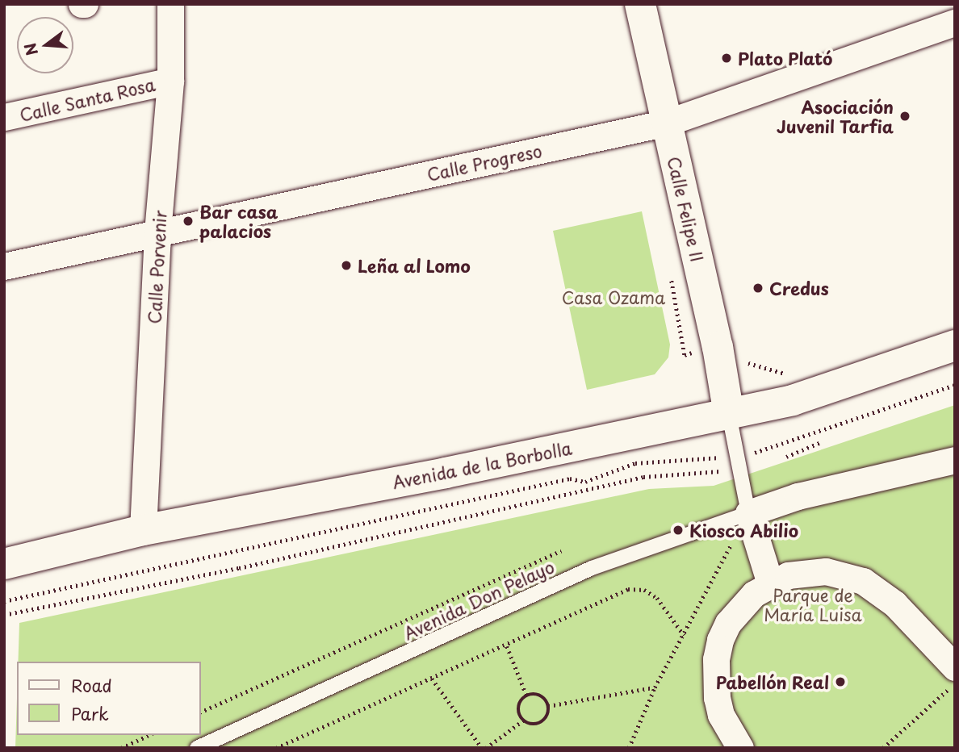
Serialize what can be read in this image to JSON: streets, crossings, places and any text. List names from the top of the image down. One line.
{"streets":{"main road":["Calle Felipe II","Avenida de la Borbolla"],"street":["Calle Santa Rosa","Calle Progreso","Calle Porvenir"],"lane":["Avenida Don Pelayo"]},"crossings":[["Calle Santa Rosa","Calle Porvenir"],["Calle Progreso","Calle Felipe II"],["Calle Progreso","Calle Porvenir"],["Calle Felipe II","Avenida de la Borbolla"],["Calle Porvenir","Avenida de la Borbolla"]],"parks":["Casa Ozama","Parque de María Luisa"],"places":["Plato Plató","Asociación Juvenil Tarfia","Bar casa palacios","Leña al Lomo","Credus","Kiosco Abilio","Pabellón Real"],"legend":["Road","Park"],"north":"left"}
